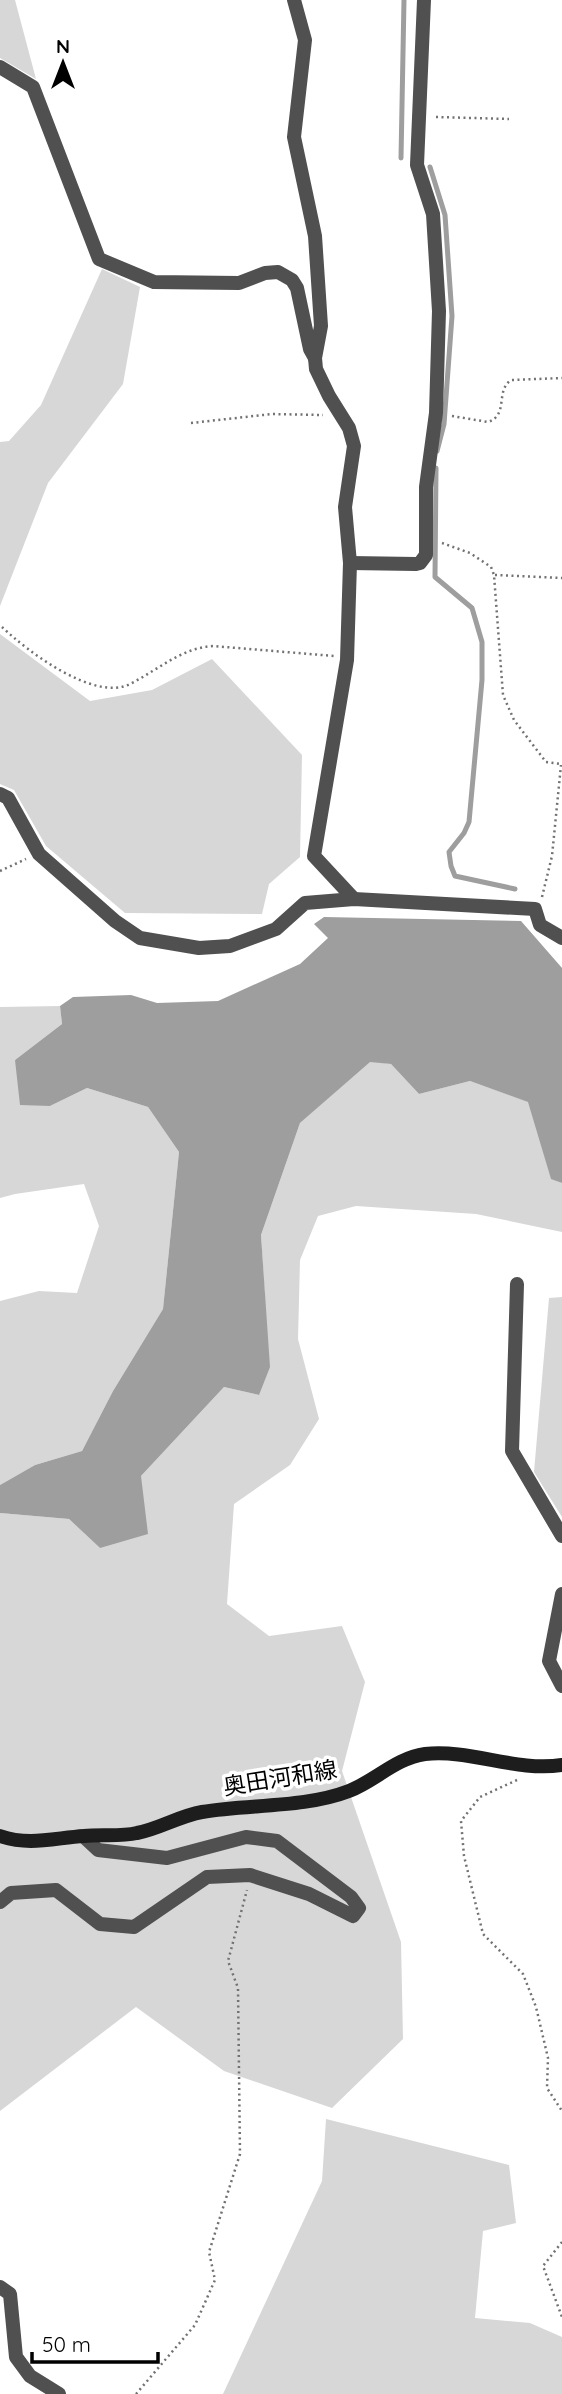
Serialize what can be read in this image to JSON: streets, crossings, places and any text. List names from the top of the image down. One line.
{"streets":{"main road":["奥田河和線"]},"scale_bar":"50 m","north":"top"}
